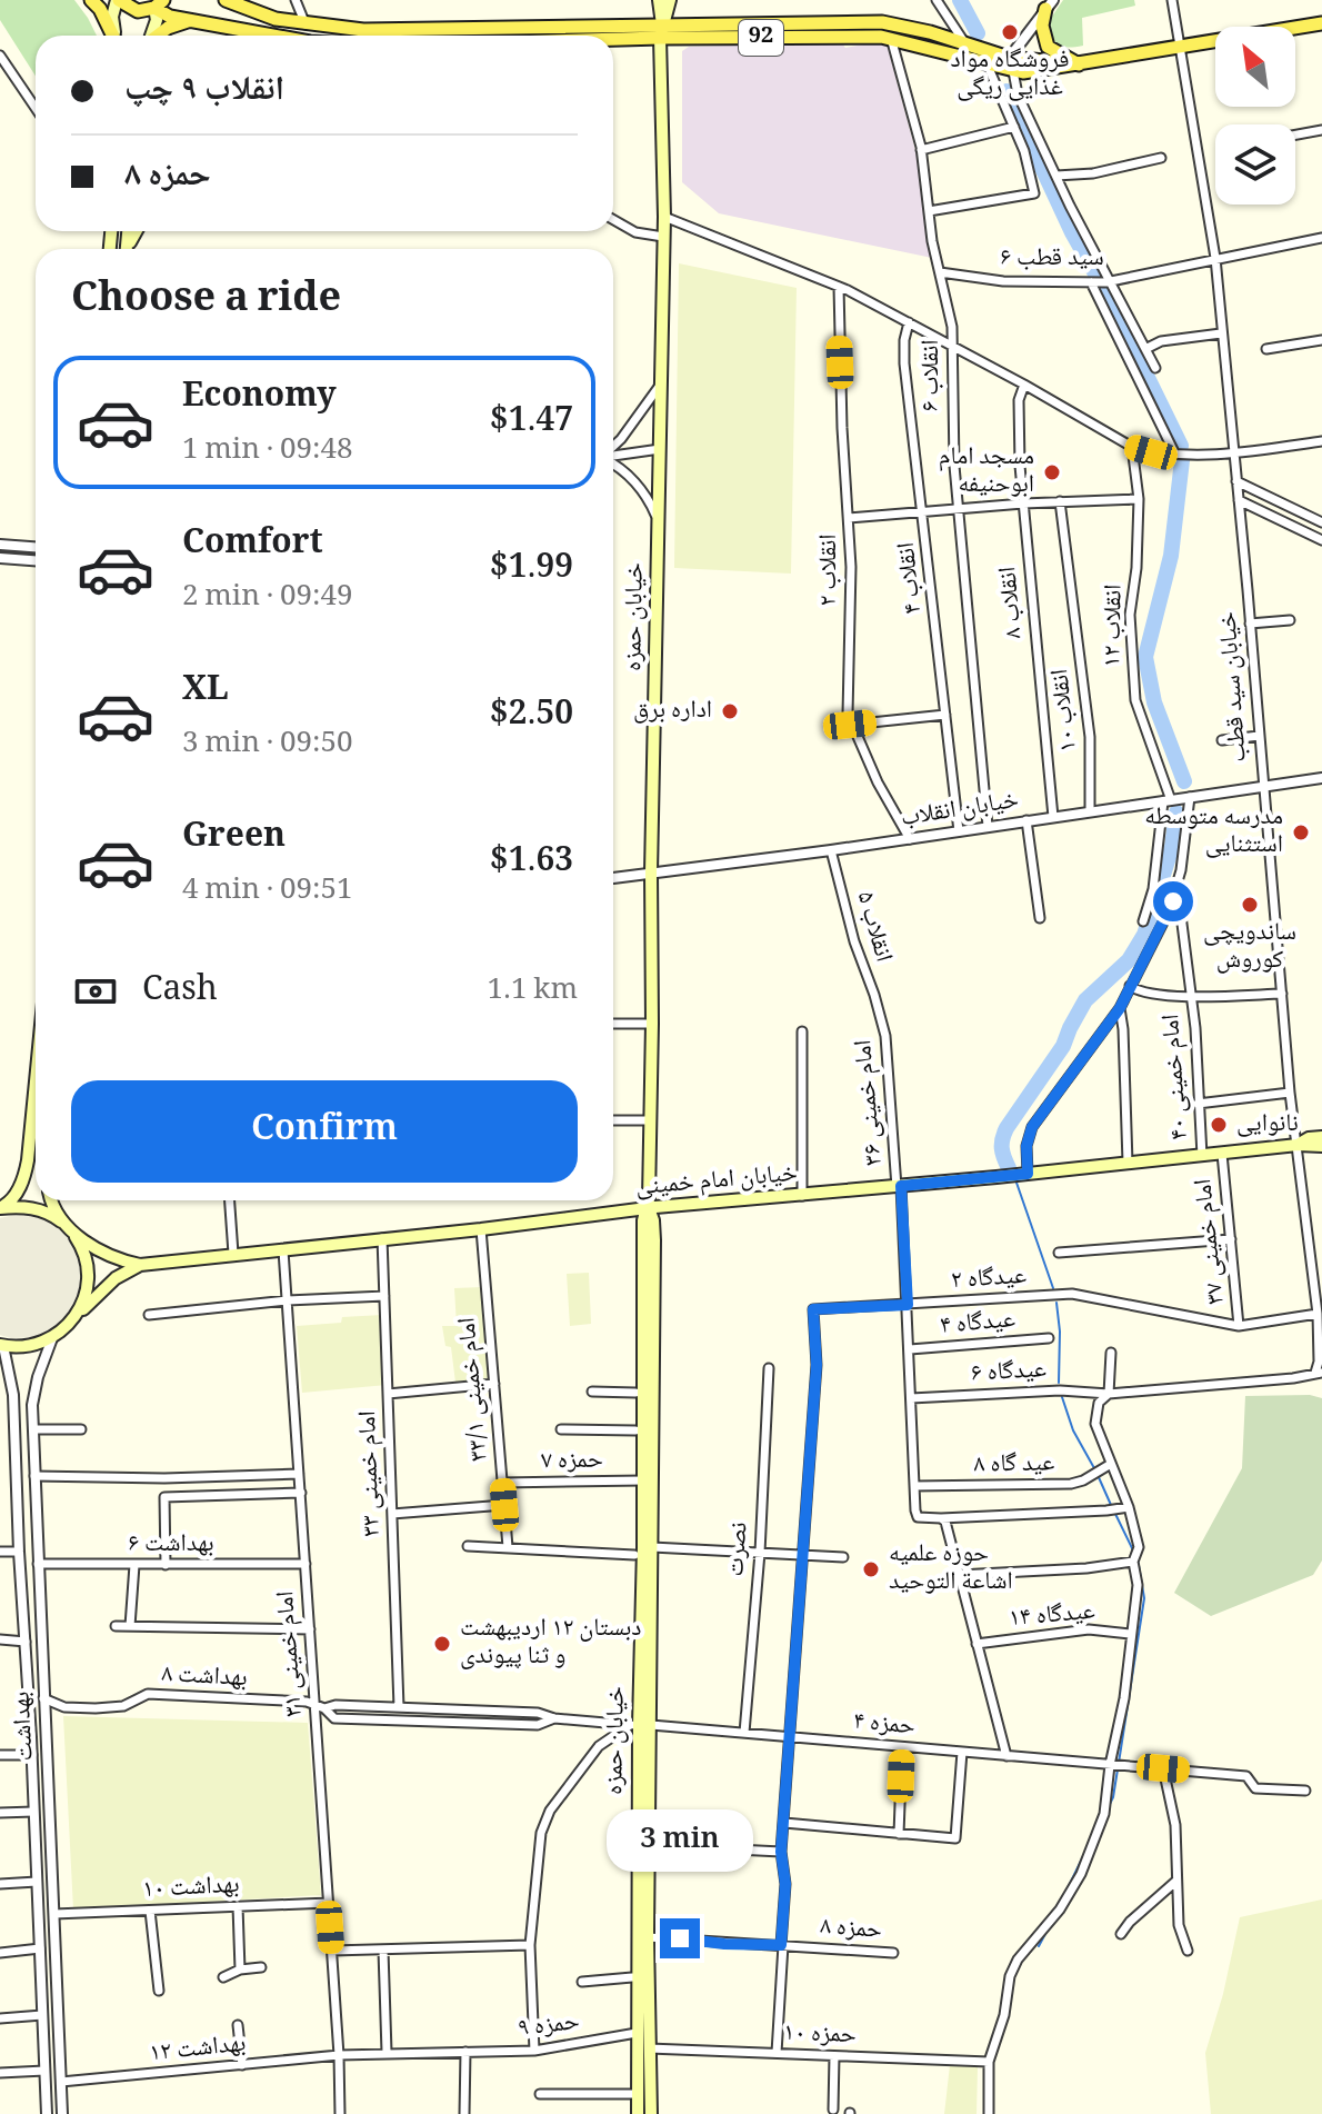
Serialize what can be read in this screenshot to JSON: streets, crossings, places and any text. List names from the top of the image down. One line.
{"streets":{"main road":["92","خیابان حمزه","خیابان امام خمینی"],"street":["سید قطب ۶","انقلاب ۶","انقلاب ۲","انقلاب ۴","انقلاب ۸","انقلاب ۱۲","خیابان سید قطب","انقلاب ۱۰","خیابان انقلاب","انقلاب ۵","امام خمینی ۴۰","امام خمینی ۳۶","امام خمینی ۳۷","عیدگاه ۲","عیدگاه ۴","عیدگاه ۶","امام خمینی ۳۳/۱","حمزه ۷","عید گاه ۸","امام خمینی ۳۳","بهداشت ۶","نصرت","عیدگاه ۱۴","امام خمینی ۳۱","بهداشت ۸","حمزه ۴","بهداشت","بهداشت ۱۰","حمزه ۸","حمزه ۹","حمزه ۱۰","بهداشت ۱۲"]},"crossings":[["92","انقلاب ۶"],["92","خیابان حمزه"],["92","خیابان سید قطب"],["سید قطب ۶","انقلاب ۶"],["سید قطب ۶","خیابان سید قطب"],["انقلاب ۶","خیابان انقلاب"],["انقلاب ۲","خیابان انقلاب"],["انقلاب ۴","خیابان انقلاب"],["انقلاب ۸","خیابان انقلاب"],["خیابان حمزه","خیابان انقلاب"],["خیابان حمزه","خیابان امام خمینی"],["خیابان حمزه","حمزه ۷"],["خیابان حمزه","حمزه ۴"],["خیابان حمزه","حمزه ۸"],["خیابان حمزه","حمزه ۹"],["خیابان حمزه","حمزه ۱۰"],["انقلاب ۱۲","خیابان انقلاب"],["خیابان سید قطب","خیابان انقلاب"],["خیابان سید قطب","خیابان امام خمینی"],["خیابان سید قطب","عیدگاه ۲"],["خیابان سید قطب","عیدگاه ۶"],["انقلاب ۱۰","خیابان انقلاب"],["خیابان انقلاب","انقلاب ۵"],["انقلاب ۵","امام خمینی ۳۶"],["امام خمینی ۴۰","خیابان امام خمینی"],["امام خمینی ۳۶","خیابان امام خمینی"],["امام خمینی ۳۶","عیدگاه ۲"],["امام خمینی ۳۶","عیدگاه ۴"],["امام خمینی ۳۶","عیدگاه ۶"],["امام خمینی ۳۶","عید گاه ۸"],["خیابان امام خمینی","امام خمینی ۳۷"],["خیابان امام خمینی","امام خمینی ۳۳/۱"],["خیابان امام خمینی","امام خمینی ۳۳"],["خیابان امام خمینی","امام خمینی ۳۱"],["امام خمینی ۳۷","عیدگاه ۲"],["امام خمینی ۳۳/۱","حمزه ۷"],["بهداشت ۶","امام خمینی ۳۱"],["بهداشت ۶","بهداشت"],["نصرت","حمزه ۴"],["امام خمینی ۳۱","بهداشت ۸"],["امام خمینی ۳۱","بهداشت ۱۰"],["امام خمینی ۳۱","بهداشت ۱۲"],["بهداشت ۸","بهداشت"],["بهداشت","بهداشت ۱۰"],["بهداشت","بهداشت ۱۲"],["حمزه ۹","بهداشت ۱۲"]],"places":["فروشگاه مواد غذایی ریگی","مسجد امام ابوحنیفه","اداره برق","مدرسه متوسطه استثنایی","ساندویچی کوروش","نانوایی","حوزه علمیه اشاعة التوحید","دبستان ۱۲ اردیبهشت و ثنا پیوندی"],"north":"top left","page":{"banner":["انقلاب ۹ چپ","حمزه ۸"],"heading":"Choose a ride","list":[{"name":"Economy","note":"1 min · 09:48","value":"$1.47"},{"name":"Comfort","note":"2 min · 09:49","value":"$1.99"},{"name":"XL","note":"3 min · 09:50","value":"$2.50"},{"name":"Green","note":"4 min · 09:51","value":"$1.63"}],"pay":["Cash","1.1 km"],"buttons":"Confirm","bubble":"3 min"}}
